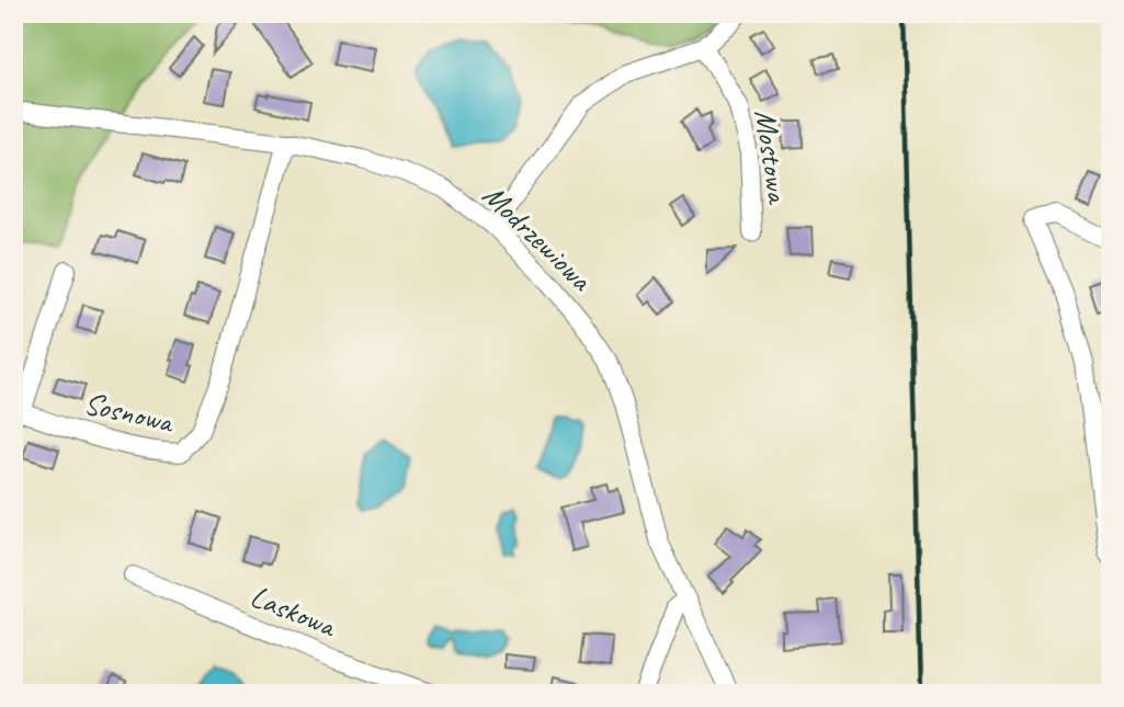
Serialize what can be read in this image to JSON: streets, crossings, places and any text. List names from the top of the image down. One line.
{"streets":{"street":["Mostowa","Modrzewiowa","Sosnowa","Laskowa"]},"crossings":[["Modrzewiowa","Sosnowa"]]}
